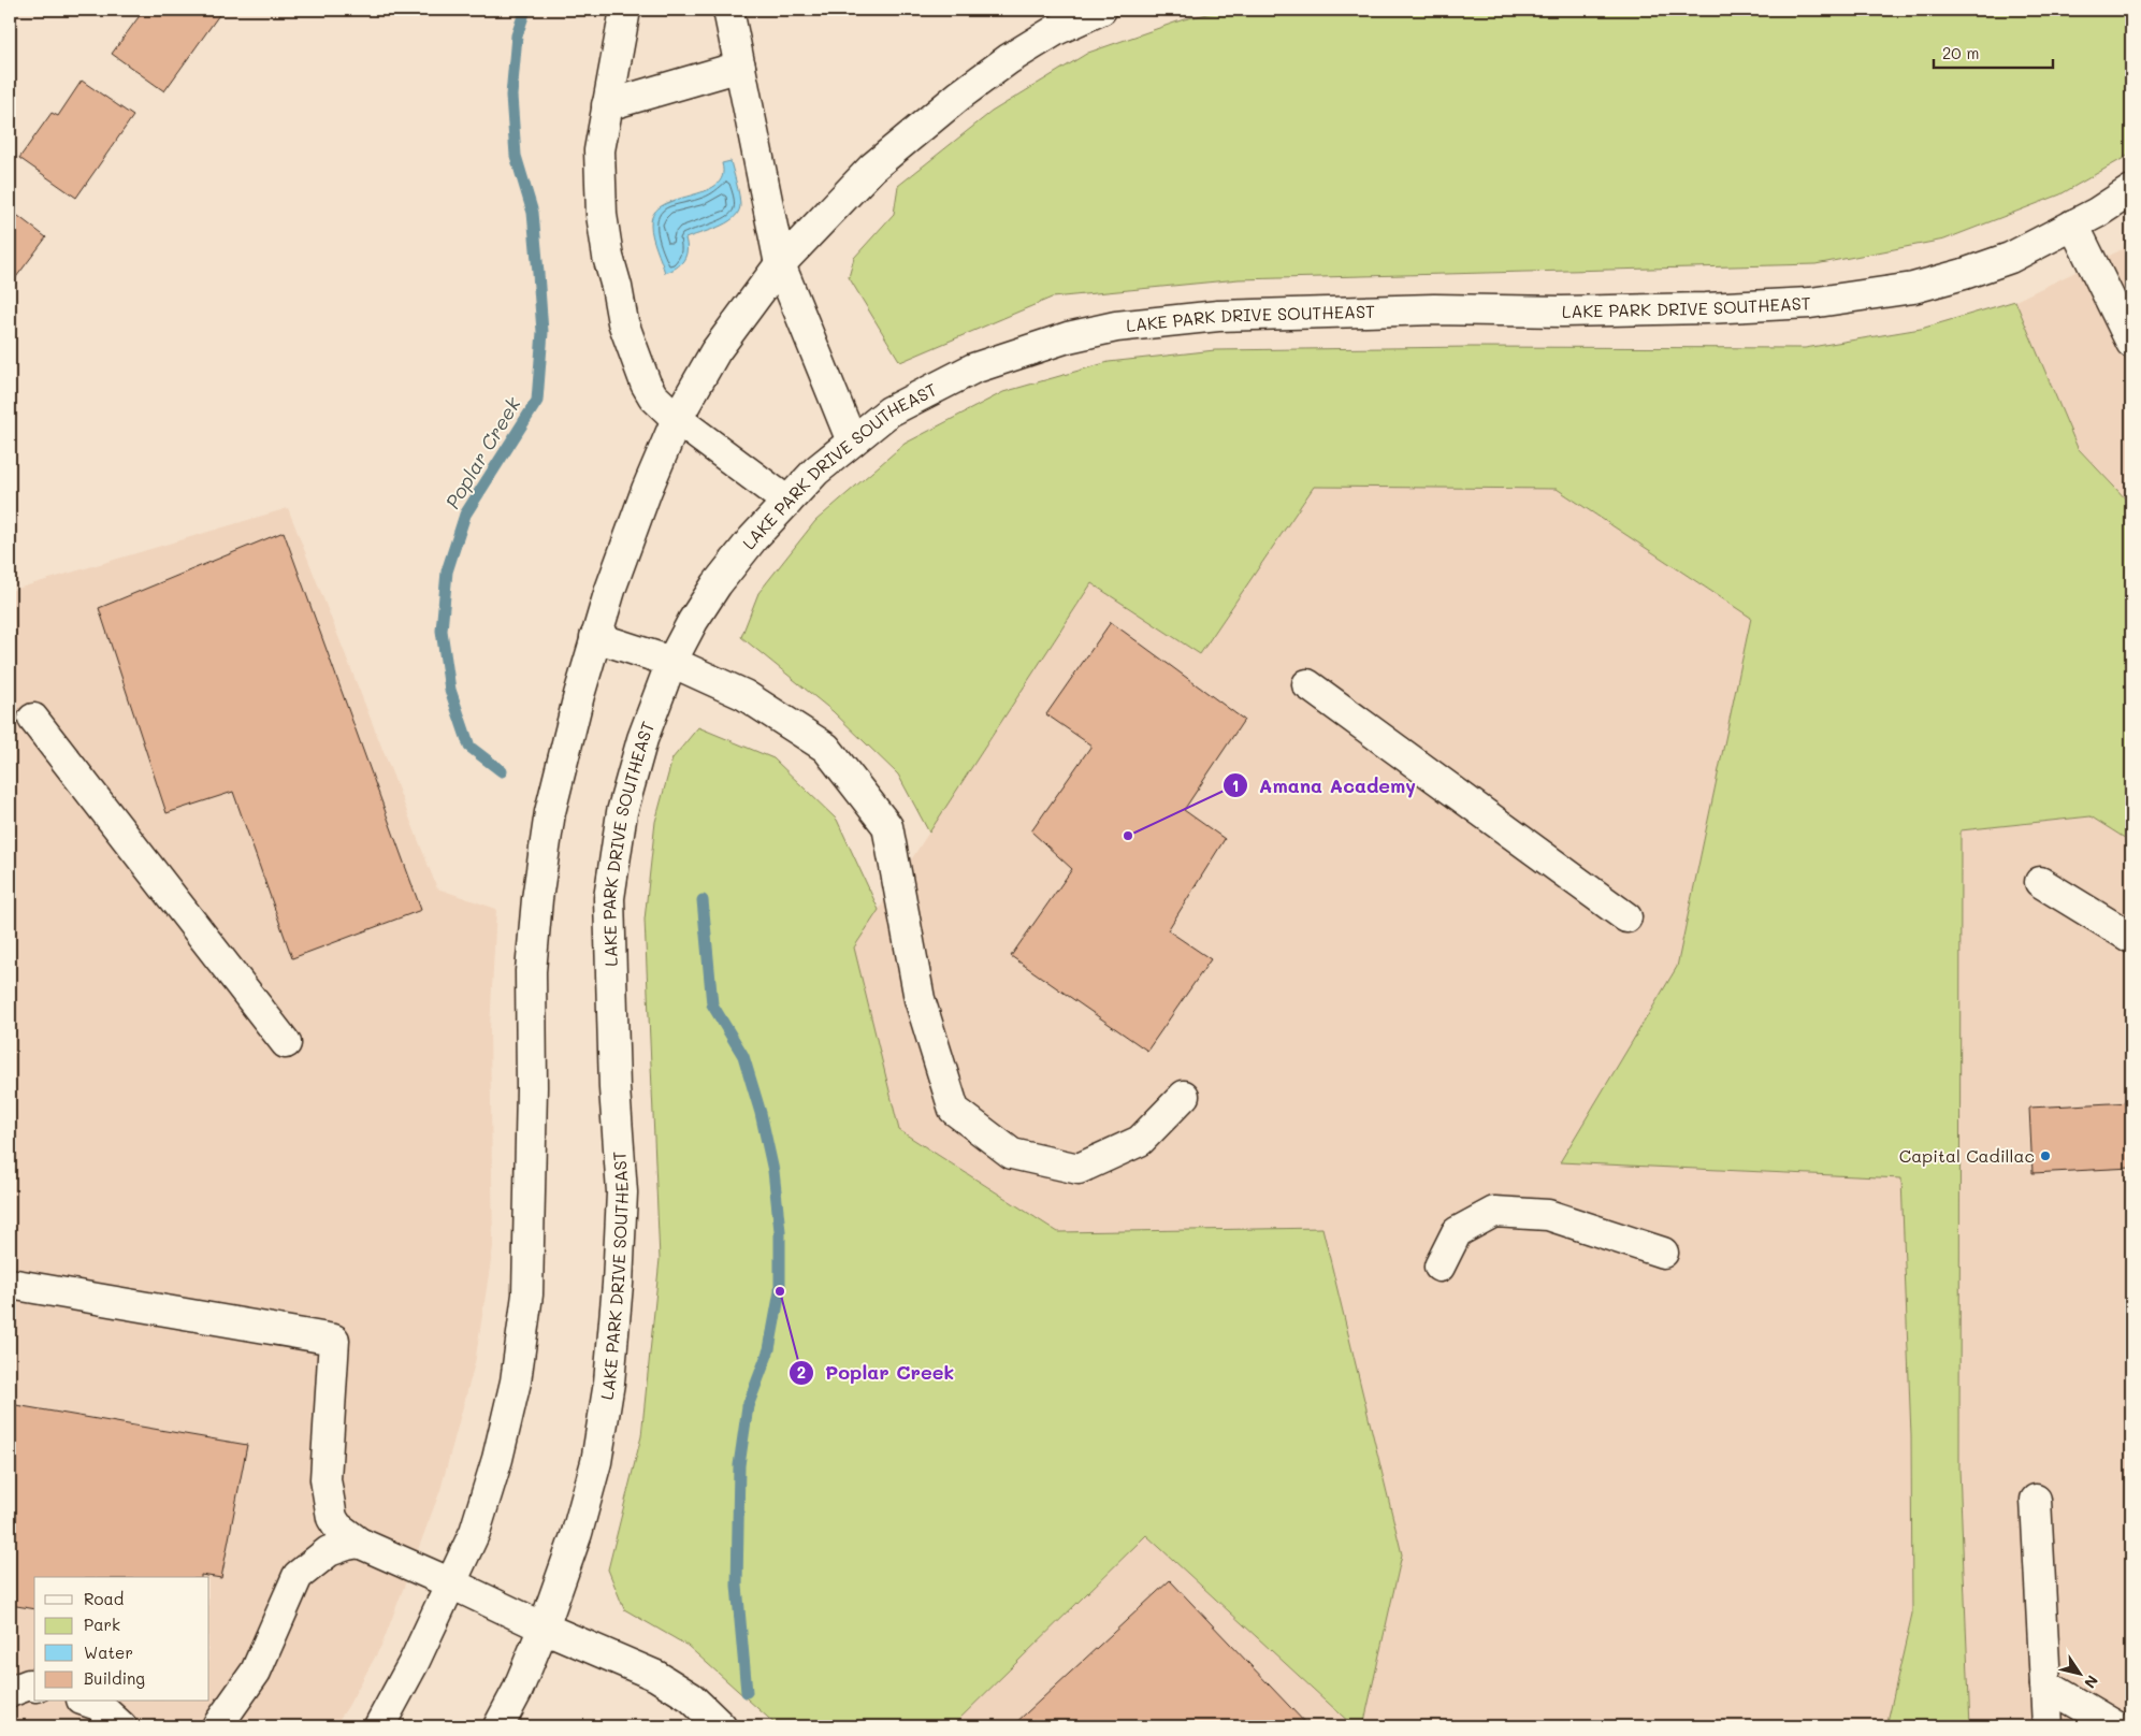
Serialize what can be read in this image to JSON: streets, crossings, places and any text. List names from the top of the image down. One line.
{"streets":{"street":["LAKE PARK DRIVE SOUTHEAST"]},"water":["Poplar Creek"],"places":["Amana Academy","Capital Cadillac","Poplar Creek"],"legend":["Road","Park","Water","Building"],"scale_bar":"20 m","north":"bottom right"}
